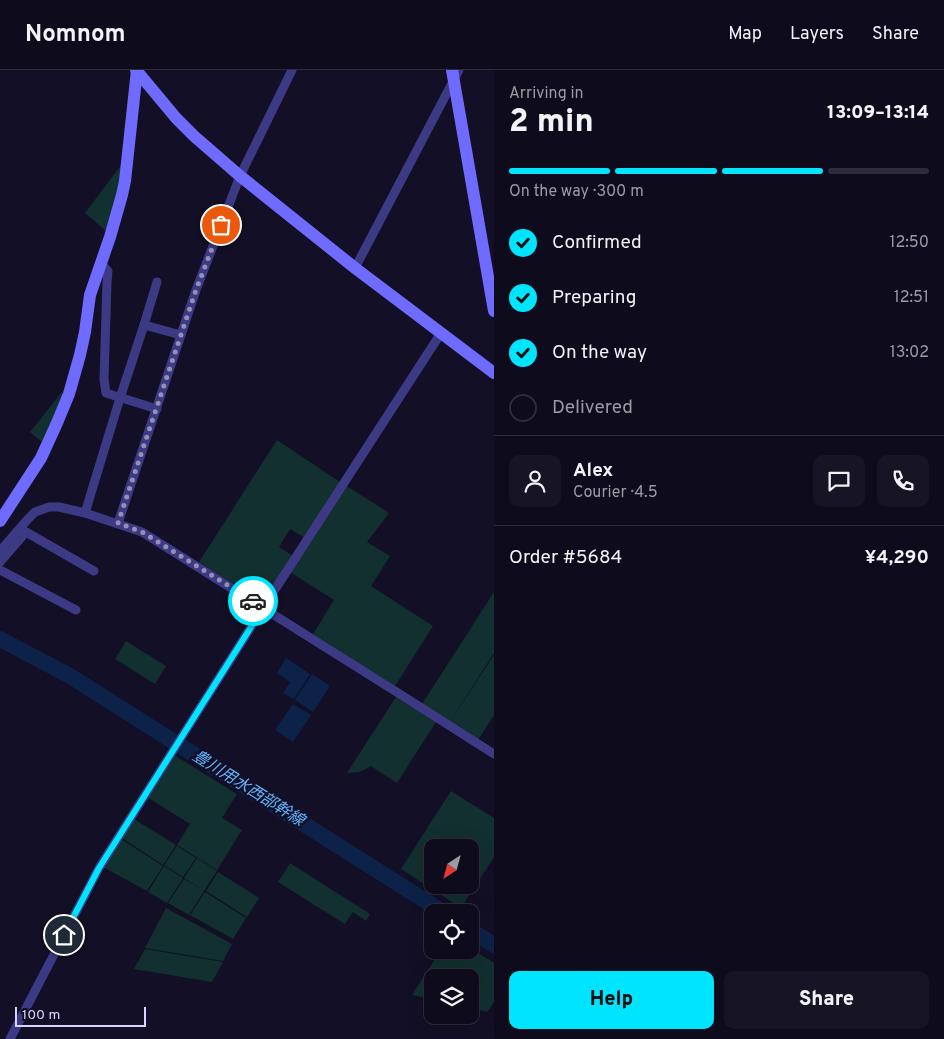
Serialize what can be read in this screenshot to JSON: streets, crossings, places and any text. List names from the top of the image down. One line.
{"water":["豊川用水西部幹線"],"scale_bar":"100 m","north":"bottom left","page":{"header":"Nomnom","nav":["Map","Layers","Share"],"heading":["2 min","Arriving in","13:09–13:14"],"panel":["Alex","Courier · 4.5","Order #5684","¥4,290"],"bar":"On the way · 300 m","list":[["Confirmed","12:50"],["Preparing","12:51"],["On the way","13:02"],"Delivered"],"buttons":["Help","Share"],"scale":"100 m"}}
